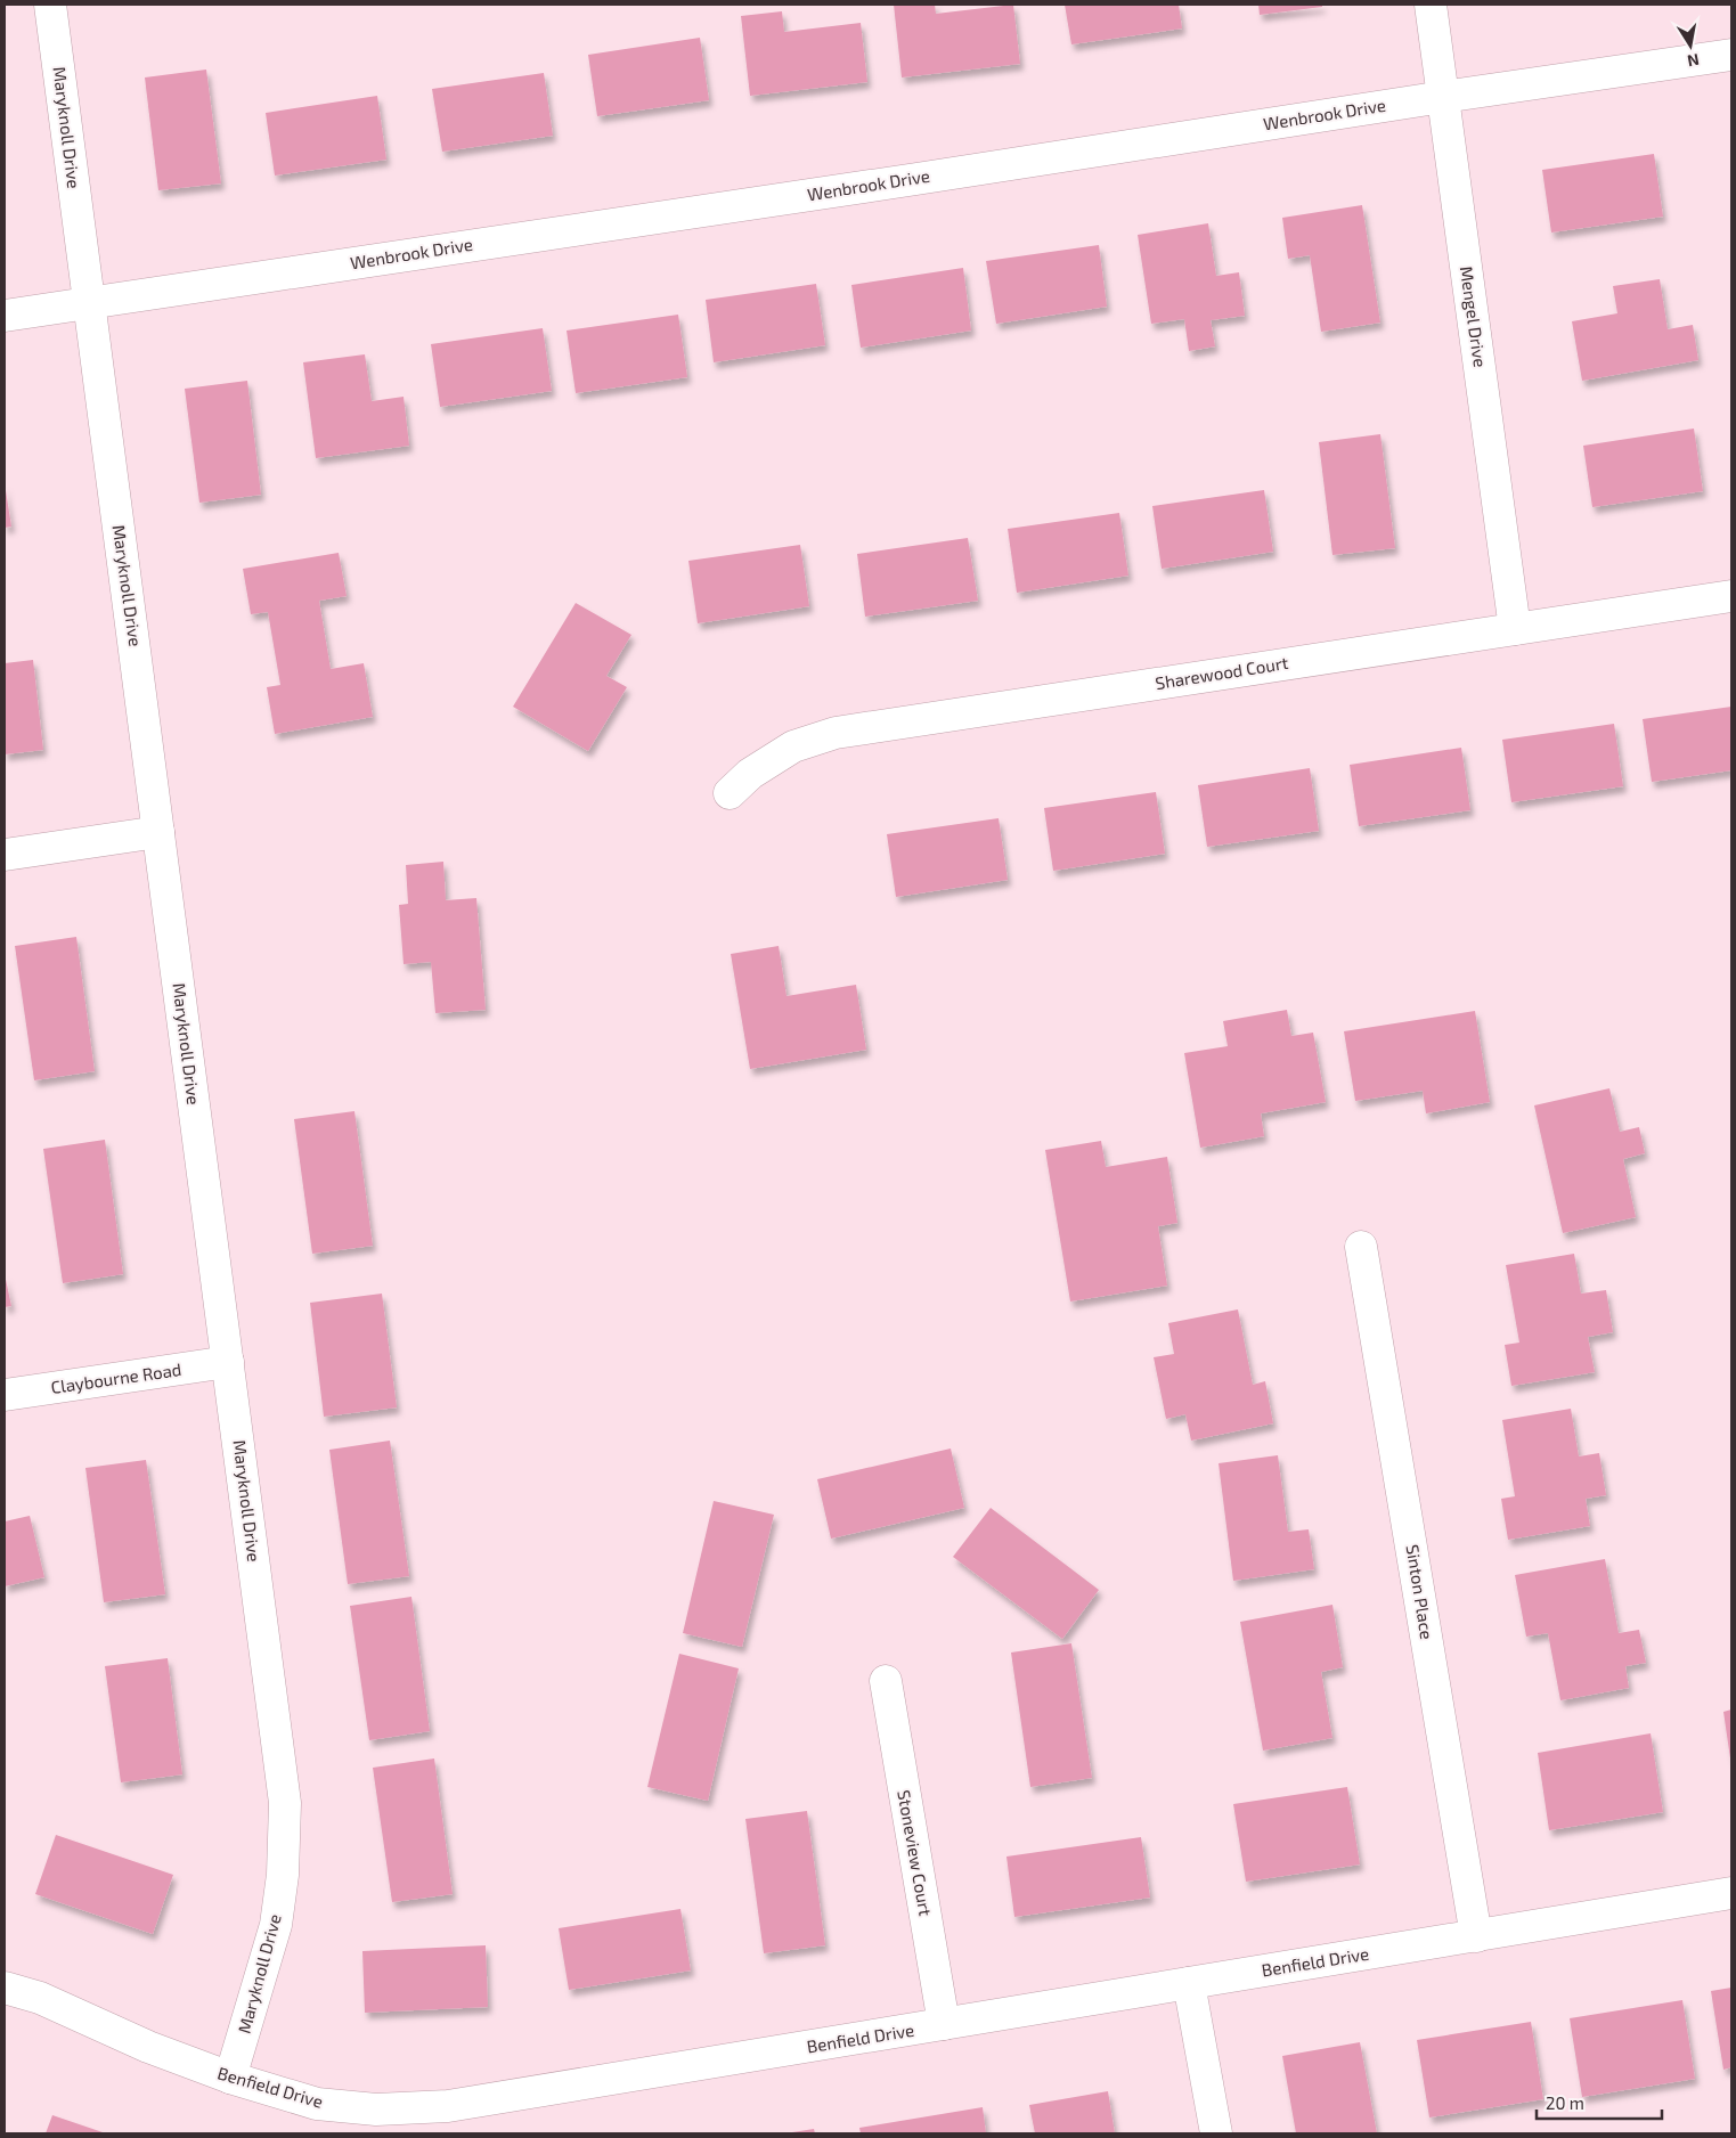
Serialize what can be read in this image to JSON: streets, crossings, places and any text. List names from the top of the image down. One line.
{"streets":{"street":["Wenbrook Drive","Maryknoll Drive","Mengel Drive","Sharewood Court","Claybourne Road","Sinton Place","Stoneview Court","Benfield Drive"]},"crossings":[["Wenbrook Drive","Maryknoll Drive"],["Wenbrook Drive","Mengel Drive"],["Maryknoll Drive","Claybourne Road"],["Maryknoll Drive","Benfield Drive"],["Mengel Drive","Sharewood Court"],["Sinton Place","Benfield Drive"],["Stoneview Court","Benfield Drive"]],"scale_bar":"20 m","north":"bottom"}
